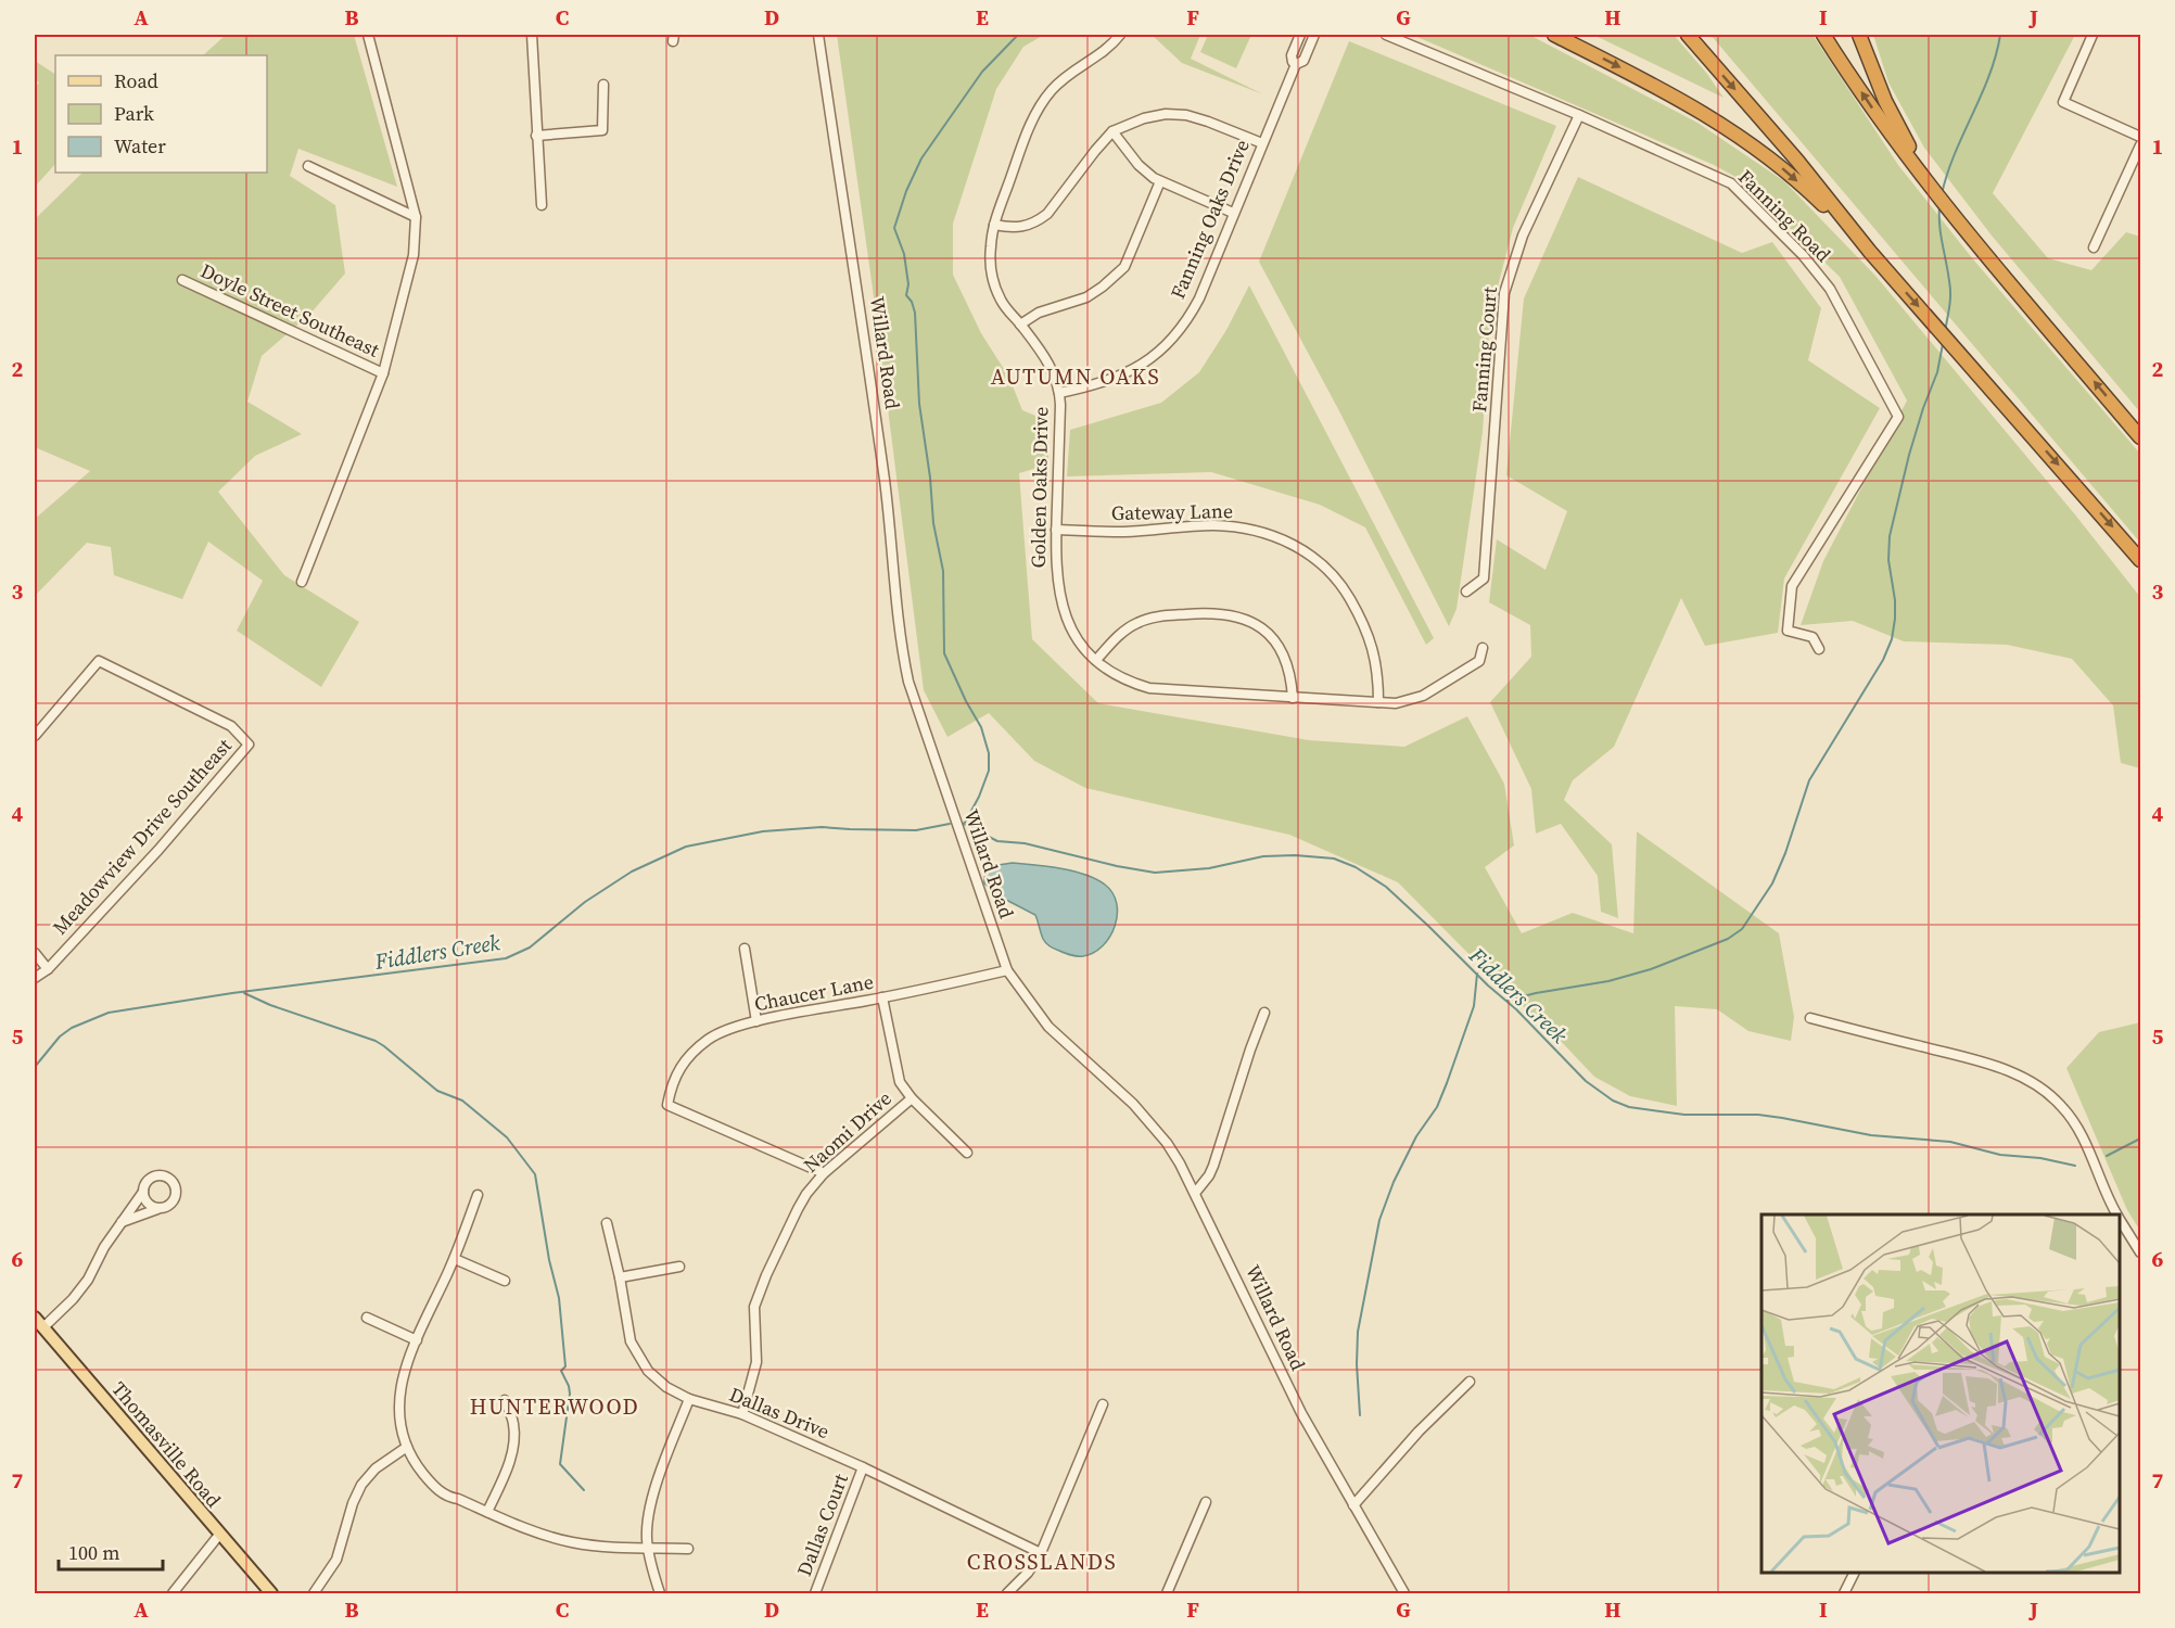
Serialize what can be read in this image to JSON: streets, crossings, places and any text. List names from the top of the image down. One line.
{"streets":{"main road":["Thomasville Road"],"street":["Fanning Road","Fanning Oaks Drive","Doyle Street Southeast","Fanning Court","Willard Road","Golden Oaks Drive","Gateway Lane","Meadowview Drive Southeast","Chaucer Lane","Naomi Drive","Dallas Drive","Dallas Court"]},"crossings":[["Fanning Road","Fanning Court"],["Fanning Oaks Drive","Golden Oaks Drive"],["Willard Road","Chaucer Lane"],["Golden Oaks Drive","Gateway Lane"],["Chaucer Lane","Naomi Drive"],["Naomi Drive","Dallas Drive"],["Dallas Drive","Dallas Court"]],"districts":["AUTUMN OAKS","HUNTERWOOD","CROSSLANDS"],"water":["Fiddlers Creek"],"legend":["Road","Park","Water"],"scale_bar":"100 m","grid":{"columns":["A","B","C","D","E","F","G","H","I","J"],"rows":["1","2","3","4","5","6","7"]}}
